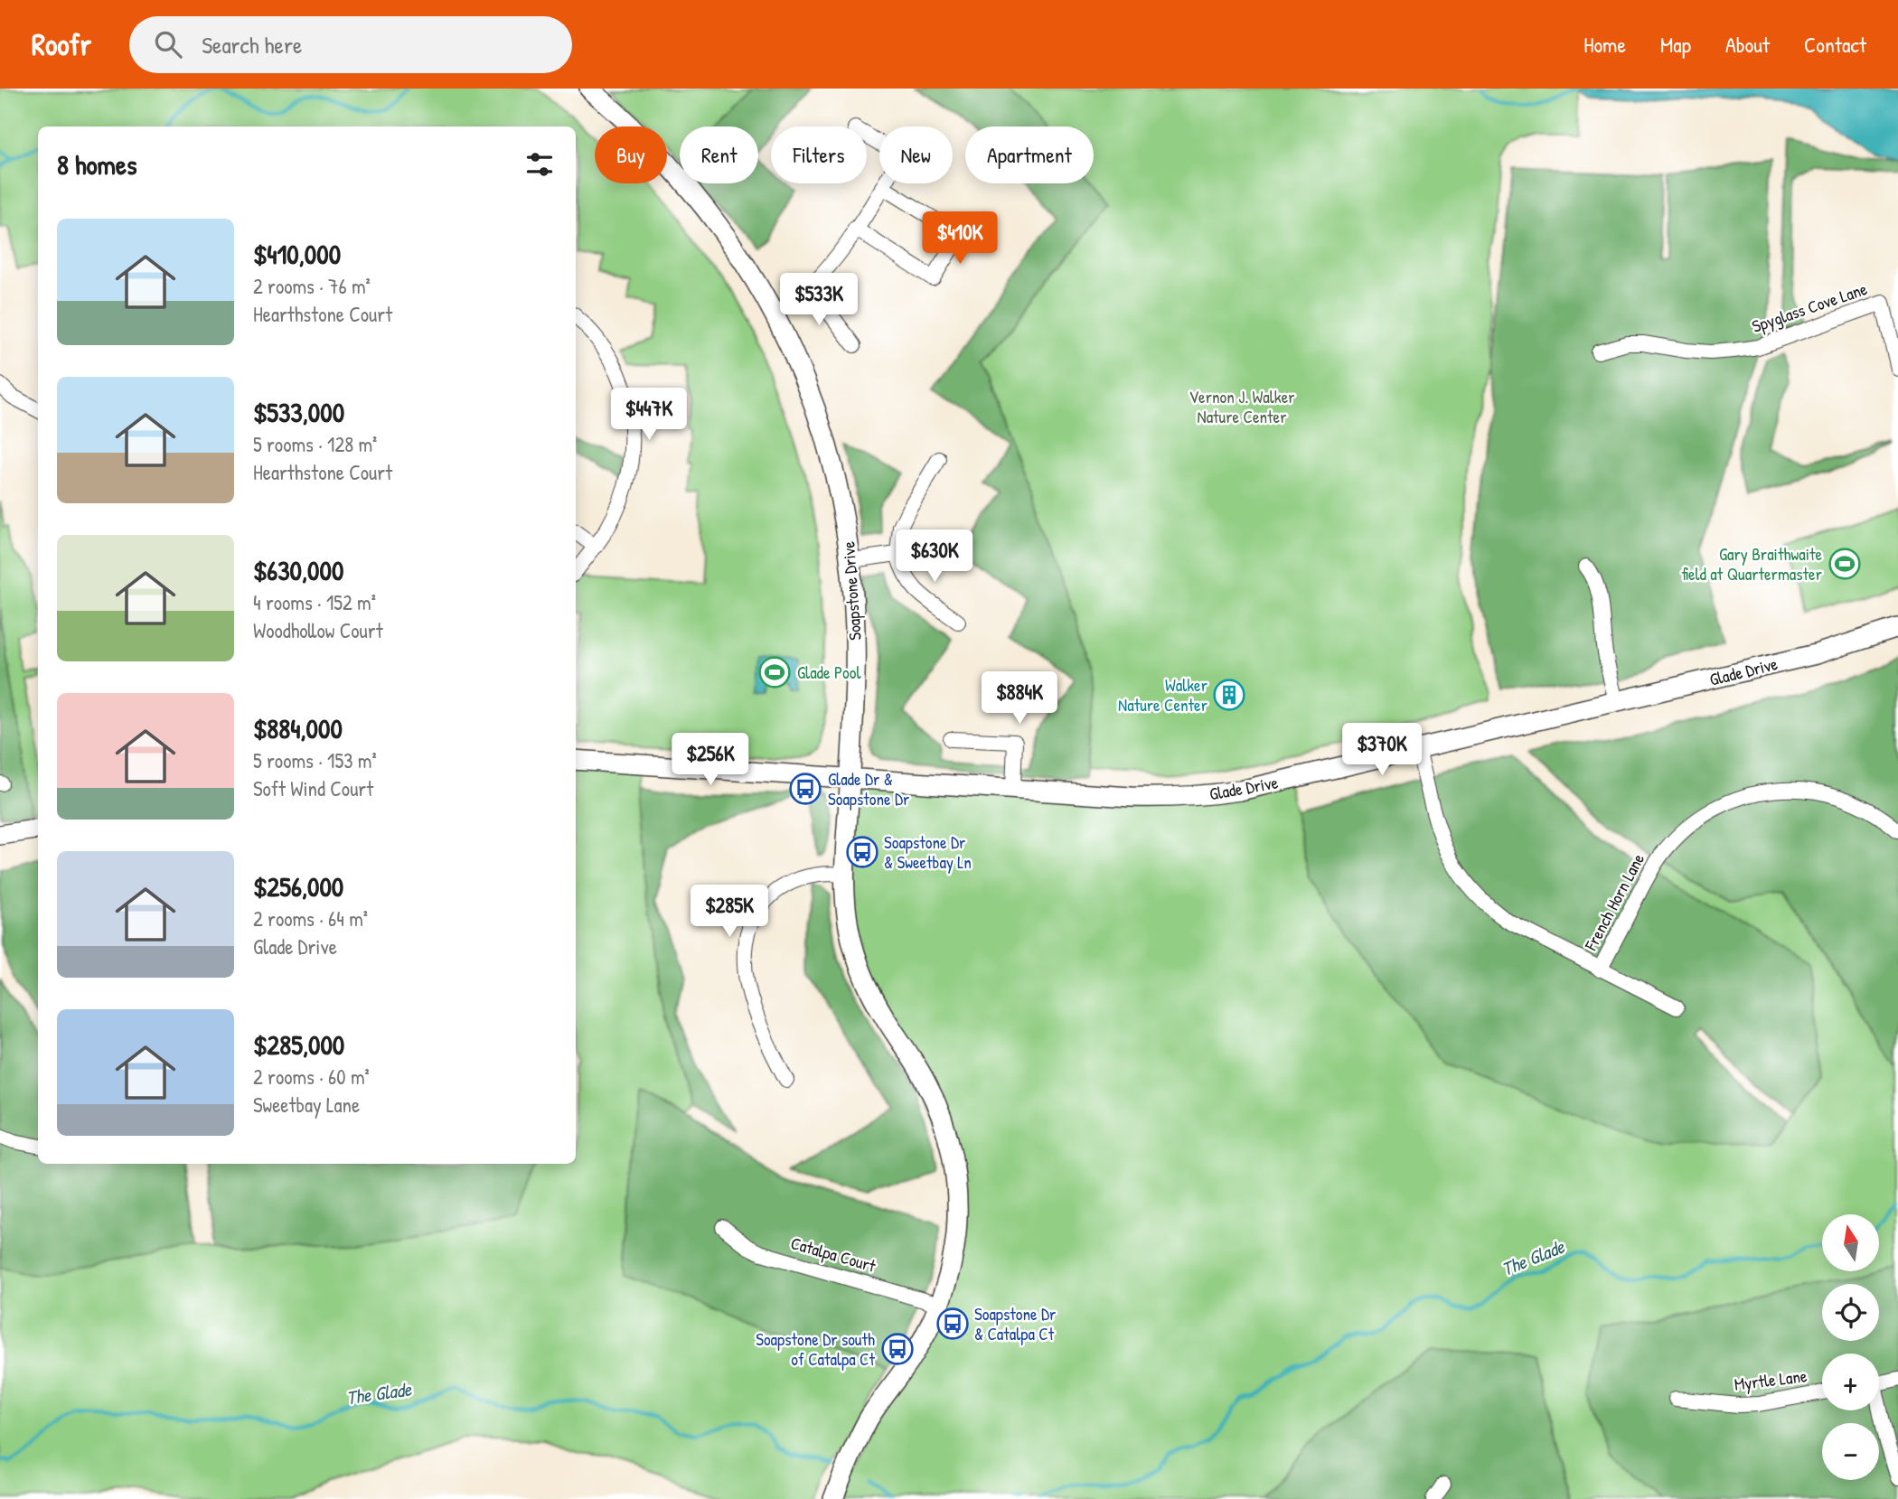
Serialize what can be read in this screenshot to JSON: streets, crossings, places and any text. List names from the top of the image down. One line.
{"streets":{"street":["Spyglass Cove Lane","Soapstone Drive","Glade Drive","French Horn Lane","Catalpa Court","Myrtle Lane"]},"crossings":[["Soapstone Drive","Glade Drive"],["Soapstone Drive","Catalpa Court"]],"water":["The Glade"],"parks":["Vernon J. Walker Nature Center"],"places":{"sports":["Gary Braithwaite field at Quartermaster","Glade Pool"],"building":["Walker Nature Center"],"bus stop":["Glade Dr & Soapstone Dr","Soapstone Dr & Sweetbay Ln","Soapstone Dr & Catalpa Ct","Soapstone Dr south of Catalpa Ct"]},"north":"top","page":{"header":"Roofr","search":"Search here","nav":["Home","Map","About","Contact"],"chip":["Buy","Rent","Filters","New","Apartment"],"heading":"8 homes","list":[{"name":"$410,000","note":"2 rooms · 76 m² · Hearthstone Court"},{"name":"$533,000","note":"5 rooms · 128 m² · Hearthstone Court"},{"name":"$630,000","note":"4 rooms · 152 m² · Woodhollow Court"},{"name":"$884,000","note":"5 rooms · 153 m² · Soft Wind Court"},{"name":"$256,000","note":"2 rooms · 64 m² · Glade Drive"},{"name":"$285,000","note":"2 rooms · 60 m² · Sweetbay Lane"}],"price":["$410K","$533K","$447K","$630K","$884K","$370K","$256K","$285K"],"map_buttons":["+","−"]}}
